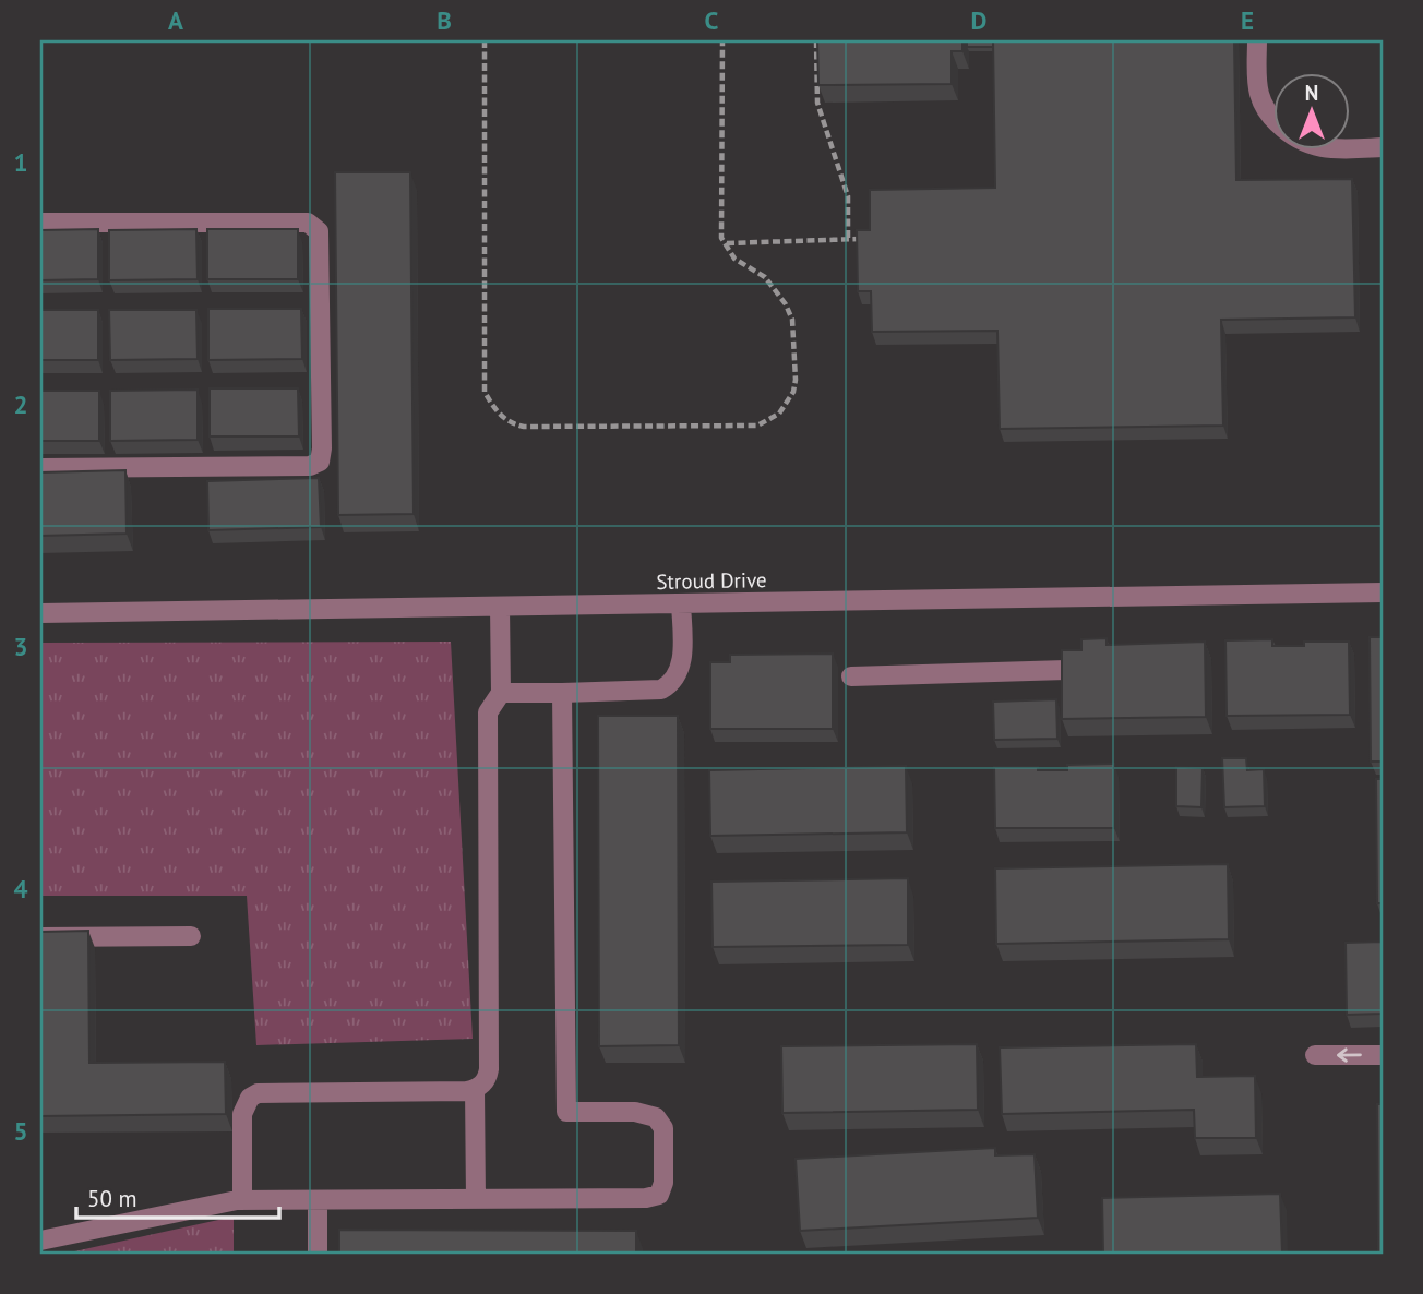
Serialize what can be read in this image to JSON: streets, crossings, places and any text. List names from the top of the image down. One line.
{"streets":{"street":["Stroud Drive"]},"scale_bar":"50 m","north":"top","grid":{"columns":["A","B","C","D","E"],"rows":["1","2","3","4","5"]}}
